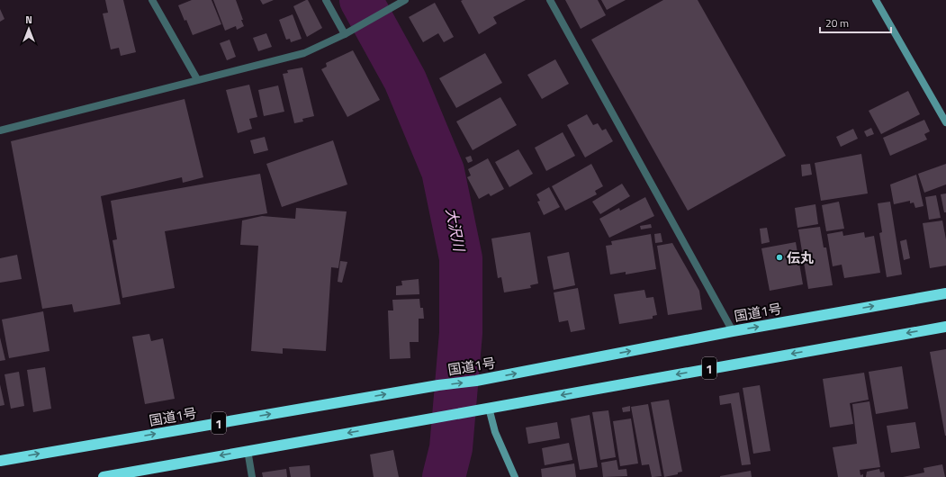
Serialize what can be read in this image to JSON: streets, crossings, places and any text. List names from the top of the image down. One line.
{"streets":{"highway":["国道1号","1"]},"water":["大沢川"],"places":["伝丸"],"scale_bar":"20 m","north":"top"}
